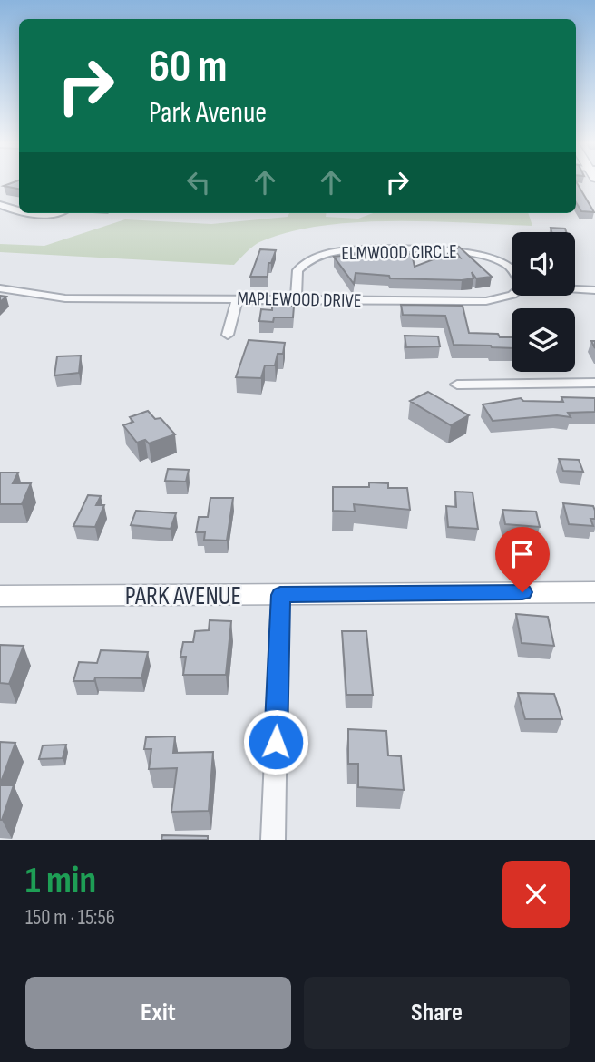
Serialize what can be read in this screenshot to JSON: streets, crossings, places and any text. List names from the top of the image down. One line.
{"streets":{"street":["ELMWOOD CIRCLE","MAPLEWOOD DRIVE","PARK AVENUE"]},"crossings":[["ELMWOOD CIRCLE","MAPLEWOOD DRIVE"]],"page":{"turn":["60 m","Park Avenue"],"heading":["1 min","150 m · 15:56"],"buttons":["Exit","Share"]}}
